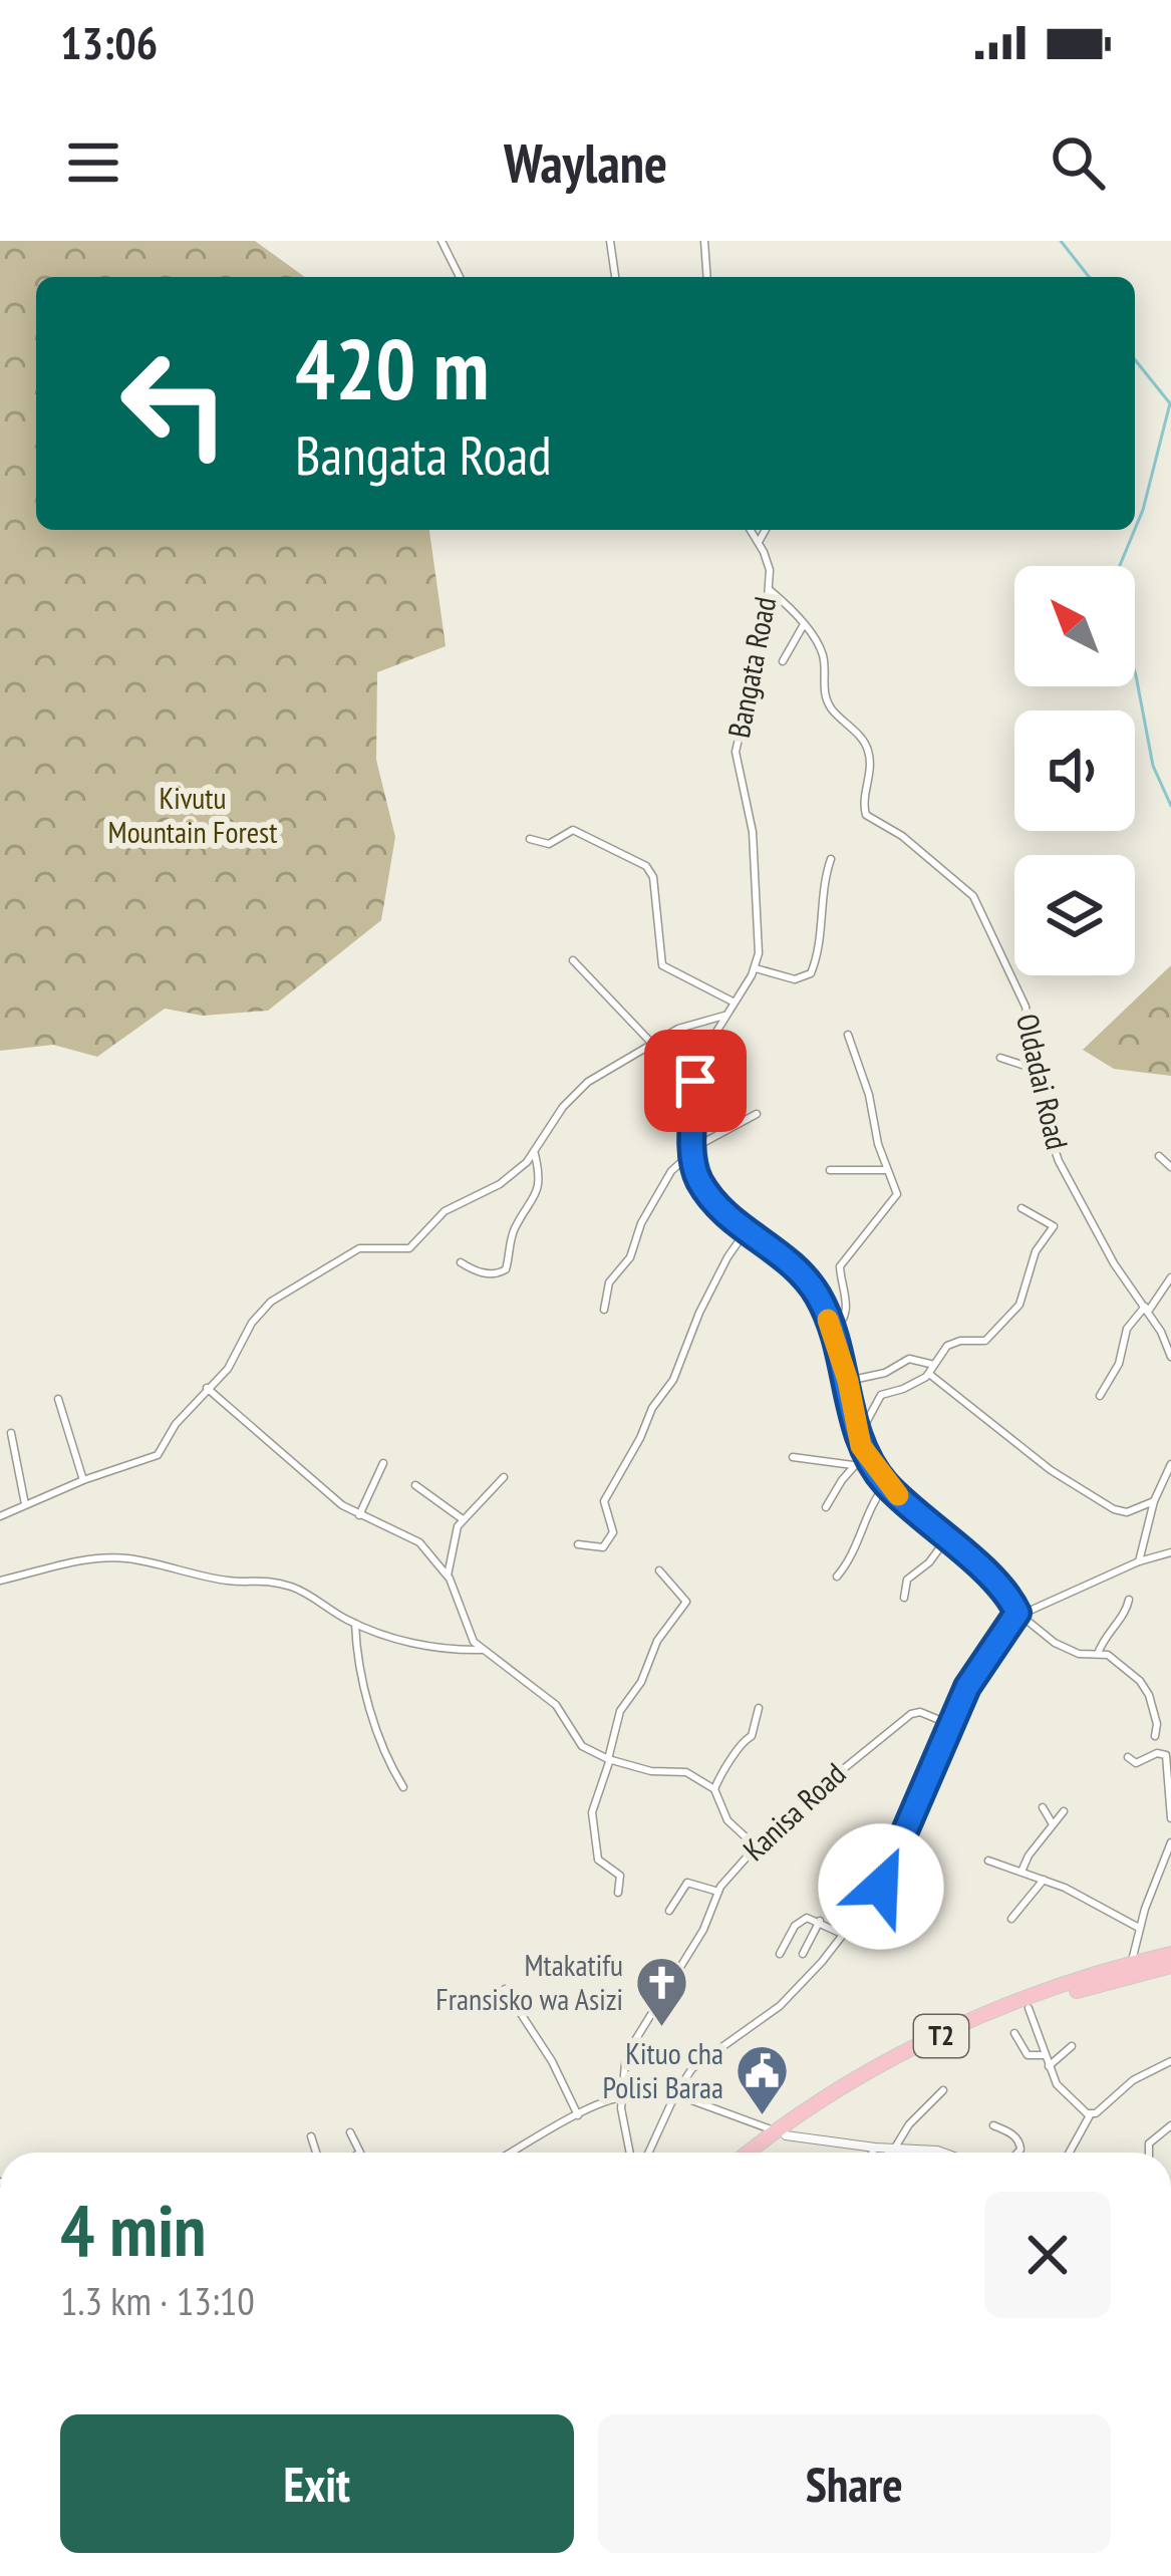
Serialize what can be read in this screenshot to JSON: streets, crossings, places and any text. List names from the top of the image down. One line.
{"streets":{"highway":["T2"],"street":["Bangata Road","Oldadai Road","Kanisa Road"]},"crossings":[["Bangata Road","Oldadai Road"]],"parks":["Kivutu Mountain Forest"],"places":{"church":["Mtakatifu Fransisko wa Asizi"],"public building":["Kituo cha Polisi Baraa"]},"north":"top left","page":{"status":"13:06","header":"Waylane","turn":["420 m","Bangata Road"],"heading":["4 min","1.3 km · 13:10"],"buttons":["Exit","Share"]}}
